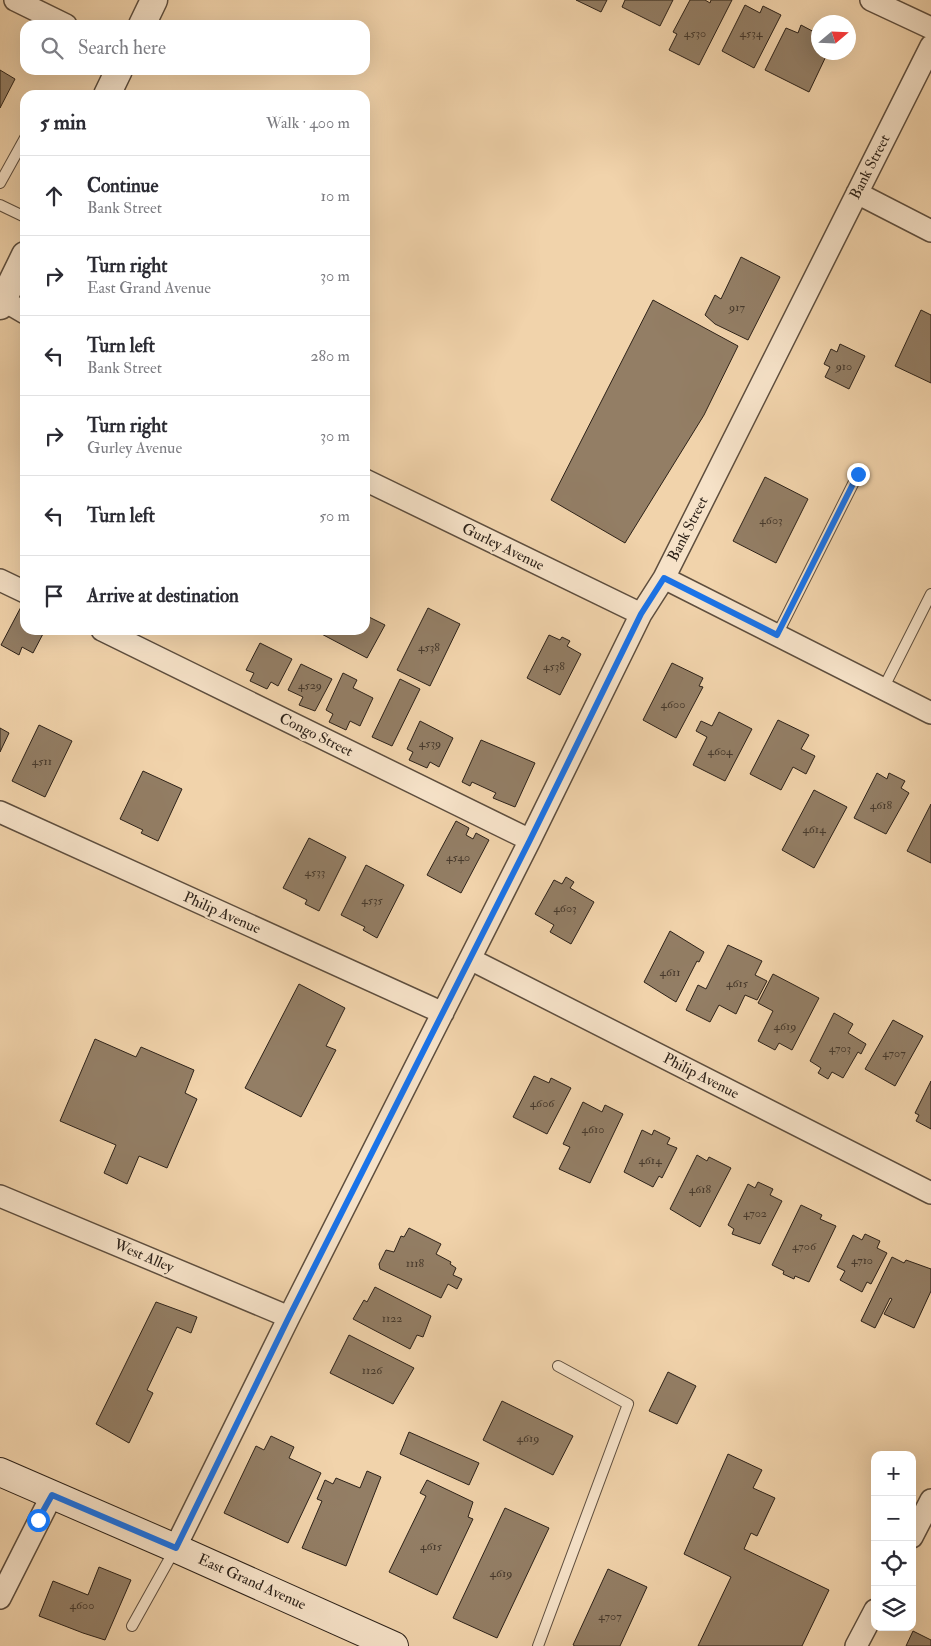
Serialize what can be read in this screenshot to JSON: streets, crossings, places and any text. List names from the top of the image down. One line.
{"streets":{"main road":["East Grand Avenue"],"street":["Bank Street","Gurley Avenue","Congo Street","Philip Avenue","West Alley"]},"crossings":[["Bank Street","Gurley Avenue"],["Bank Street","Congo Street"],["Bank Street","Philip Avenue"],["Bank Street","West Alley"],["Bank Street","East Grand Avenue"]],"house_numbers":["4530","4534","917","910","4603","4538","4538","4529","4600","4539","4604","4511","4618","4614","4540","4533","4535","4603","4611","4615","4619","4703","4707","4606","4610","4614","4618","4702","4706","4710","1118","1122","1126","4619","4615","4619","4600","4707"],"north":"right","page":{"search":"Search here","heading":["5 min","Walk · 400 m"],"list":[["Continue","Bank Street","10 m"],["Turn right","East Grand Avenue","30 m"],["Turn left","Bank Street","280 m"],["Turn right","Gurley Avenue","30 m"],["Turn left","50 m"],"Arrive at destination"],"map_buttons":["+","−"]}}
